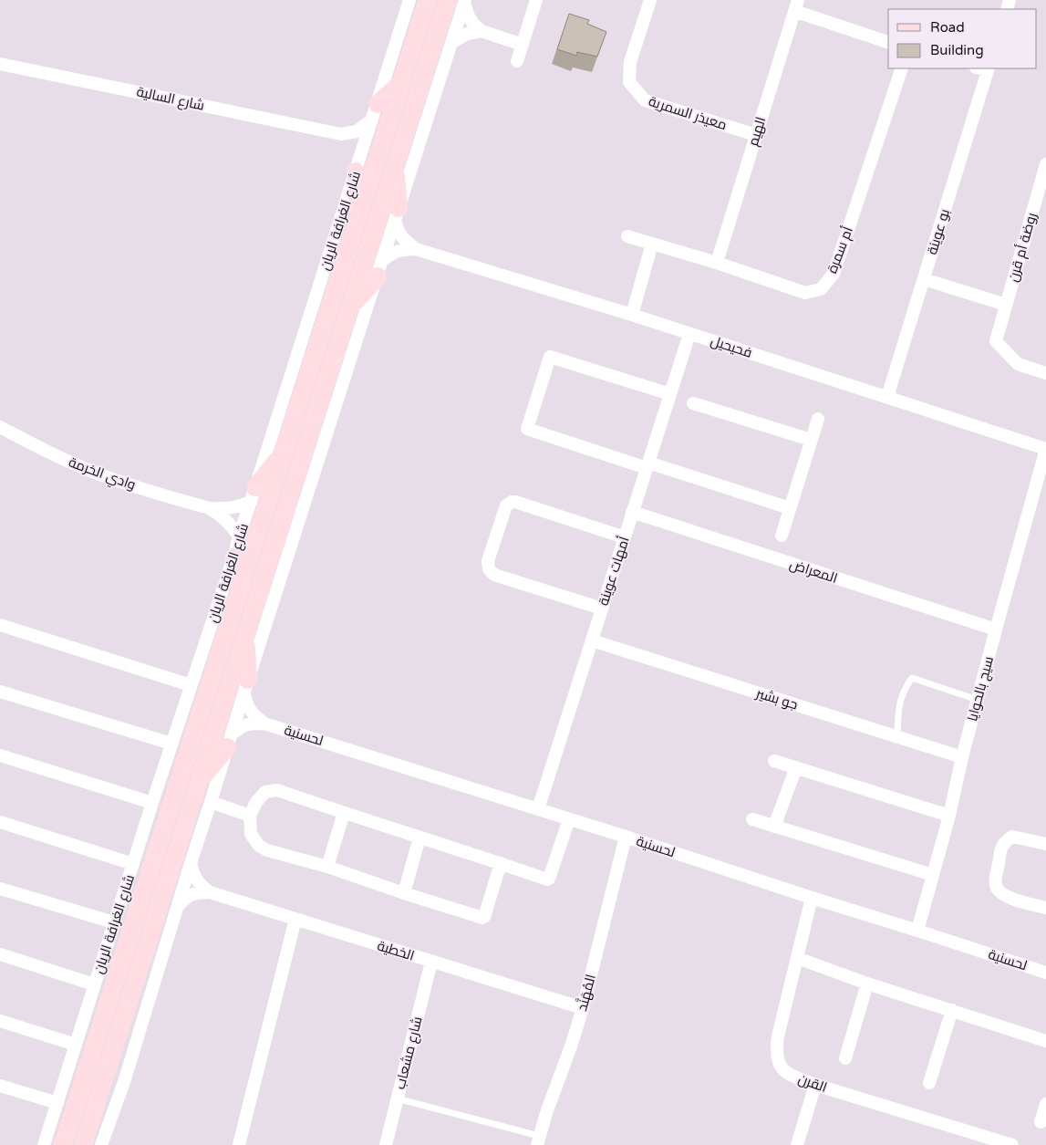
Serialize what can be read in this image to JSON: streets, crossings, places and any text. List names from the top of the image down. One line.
{"streets":{"main road":["شارع الغرافة الريان"],"street":["شارع السالية","معيذر السمرية","الهيم","بو عوينة","روضة أم قرن","أم سمرة","فحيحيل","وادي الخرمة","أمهات عوينة","المعراض","سيج بالحوايا","جو بشير","لحسنية","الخطية","المُهَنَّد","شارع مشعاب","القرن"]},"crossings":[["معيذر السمرية","الهيم"],["الهيم","أم سمرة"],["شارع الغرافة الريان","وادي الخرمة"],["بو عوينة","فحيحيل"],["فحيحيل","أمهات عوينة"],["فحيحيل","سيج بالحوايا"],["أمهات عوينة","المعراض"],["أمهات عوينة","جو بشير"],["أمهات عوينة","لحسنية"],["المعراض","سيج بالحوايا"],["سيج بالحوايا","جو بشير"],["سيج بالحوايا","لحسنية"],["لحسنية","المُهَنَّد"],["لحسنية","القرن"],["الخطية","المُهَنَّد"],["الخطية","شارع مشعاب"]],"legend":["Road","Building"]}
